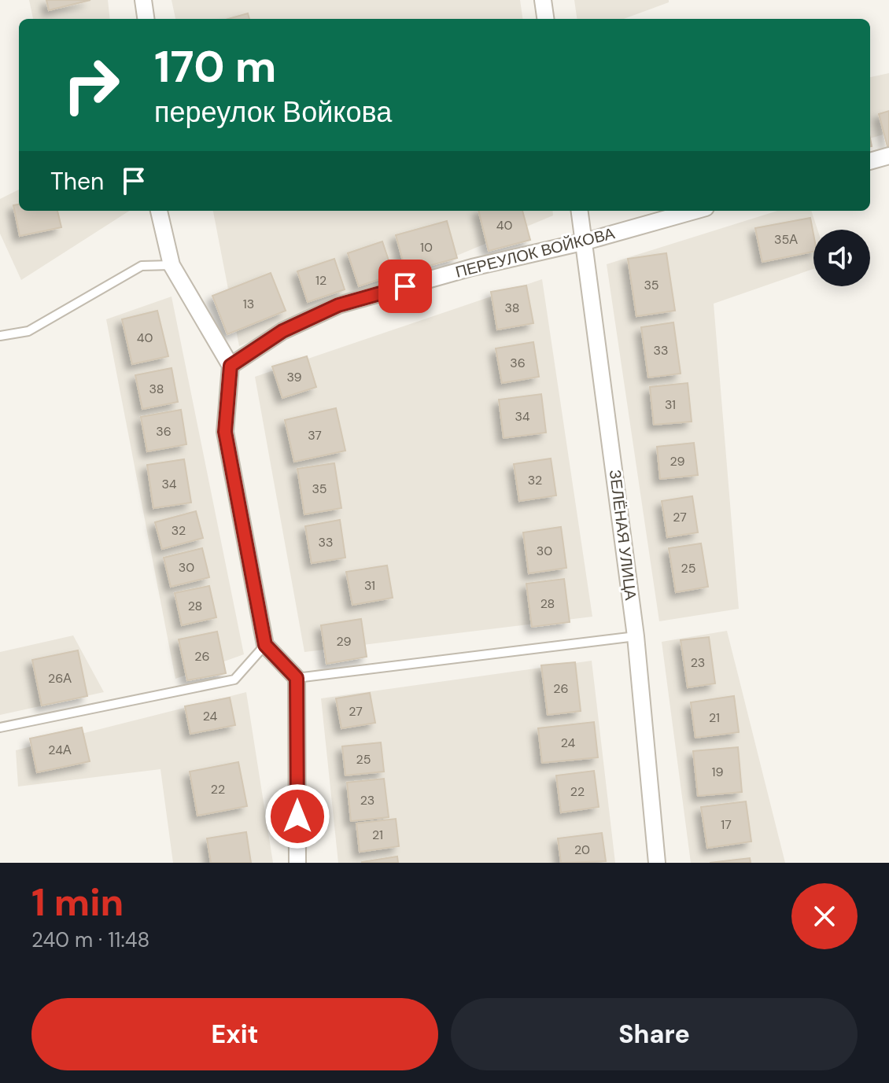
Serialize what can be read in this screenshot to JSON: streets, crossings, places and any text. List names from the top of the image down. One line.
{"streets":{"street":["ПЕРЕУЛОК ВОЙКОВА","ЗЕЛЁНАЯ УЛИЦА"]},"crossings":[["ПЕРЕУЛОК ВОЙКОВА","ЗЕЛЁНАЯ УЛИЦА"]],"house_numbers":["40","35А","10","12","35","13","38","40","33","36","39","38","31","34","36","37","29","32","34","35","27","32","33","30","30","25","31","28","28","29","26","23","26А","26","27","24","21","24","24А","25","19","22","22","23","17","21","20"],"page":{"turn":["170 m","переулок Войкова"],"then":"Then","heading":["1 min","240 m · 11:48"],"buttons":["Exit","Share"]}}
